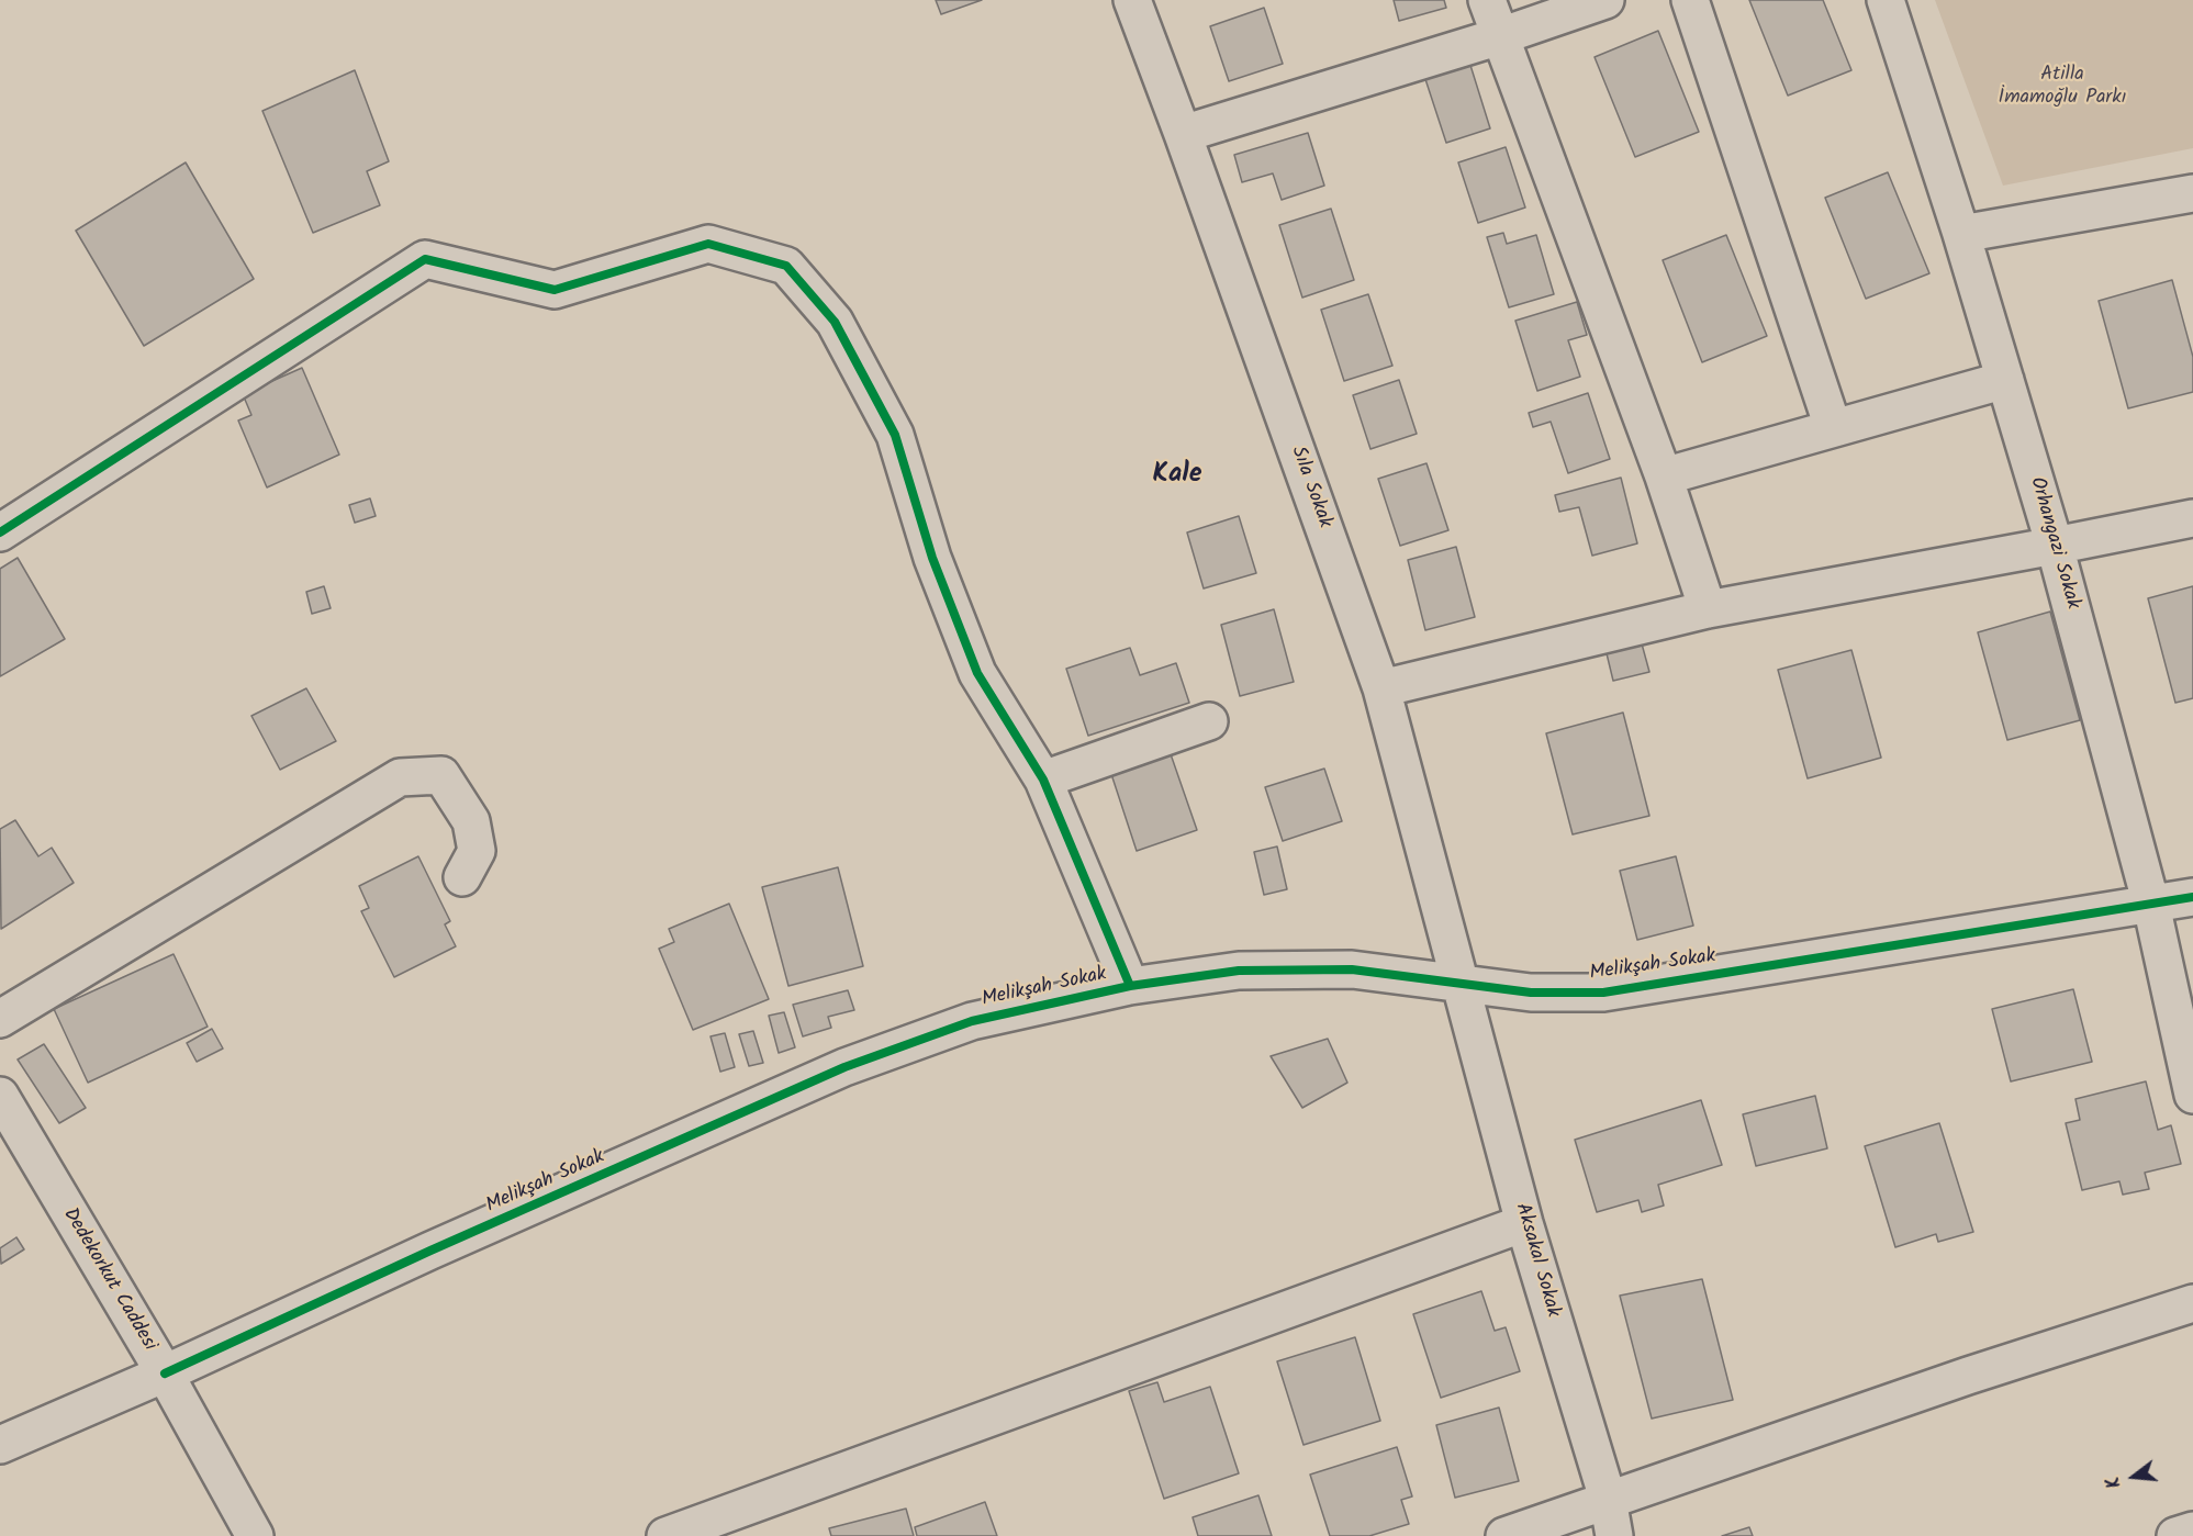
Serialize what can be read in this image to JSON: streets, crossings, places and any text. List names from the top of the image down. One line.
{"streets":{"street":["Sıla Sokak","Orhangazi Sokak","Melikşah Sokak","Aksakal Sokak","Dedekorkut Caddesi"]},"crossings":[["Sıla Sokak","Melikşah Sokak"],["Sıla Sokak","Aksakal Sokak"],["Orhangazi Sokak","Melikşah Sokak"],["Melikşah Sokak","Aksakal Sokak"],["Melikşah Sokak","Dedekorkut Caddesi"]],"districts":["Kale"],"parks":["Atilla İmamoğlu Parkı"],"north":"left"}
